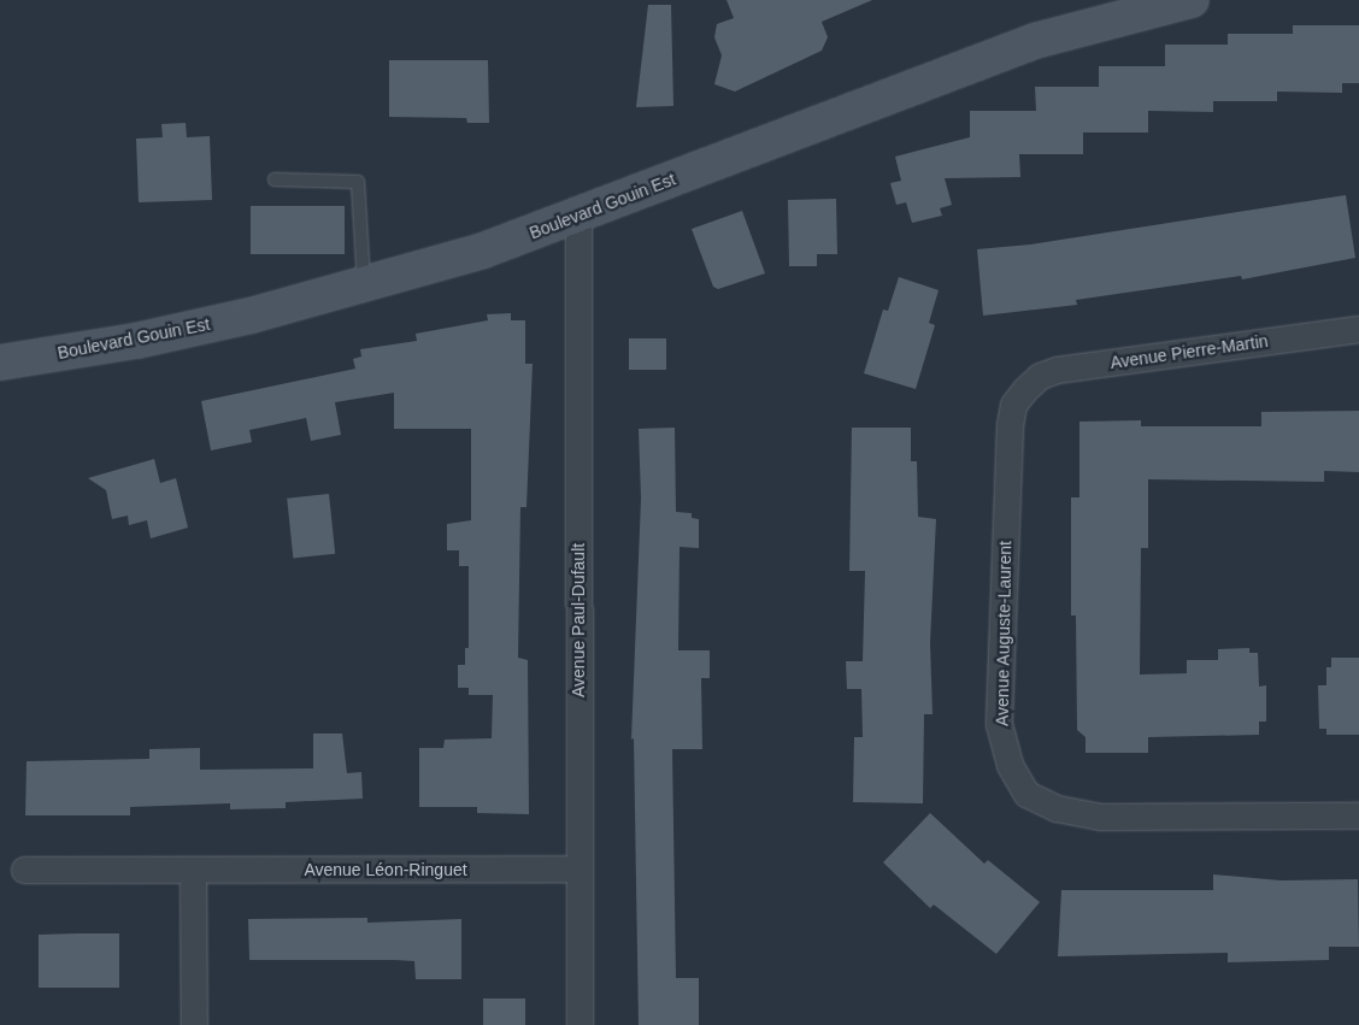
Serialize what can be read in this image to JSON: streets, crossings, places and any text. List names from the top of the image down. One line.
{"streets":{"street":["Boulevard Gouin Est","Avenue Pierre-Martin","Avenue Paul-Dufault","Avenue Auguste-Laurent","Avenue Léon-Ringuet"]},"crossings":[["Boulevard Gouin Est","Avenue Paul-Dufault"],["Avenue Pierre-Martin","Avenue Auguste-Laurent"],["Avenue Paul-Dufault","Avenue Léon-Ringuet"]]}
